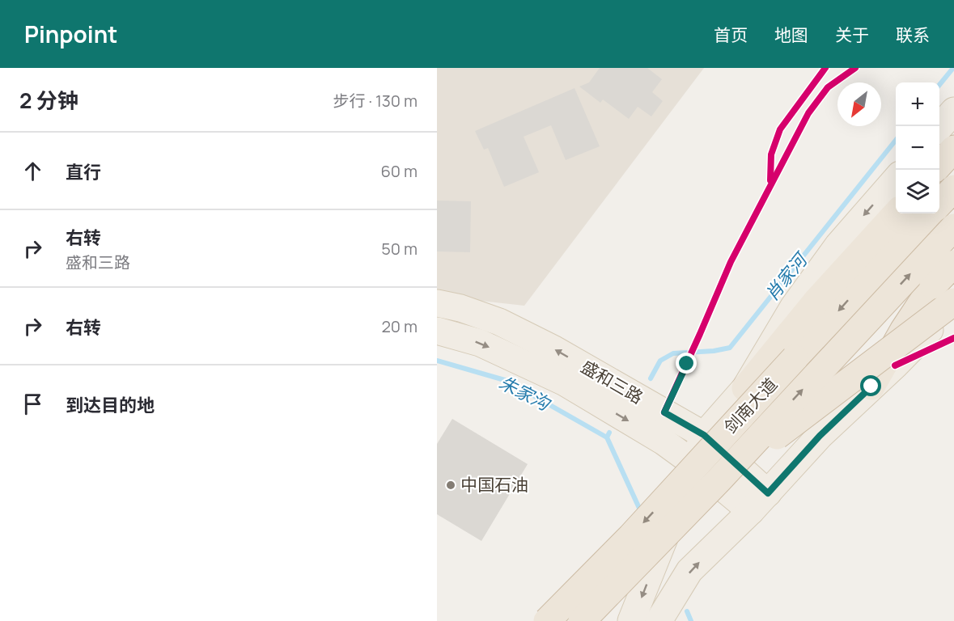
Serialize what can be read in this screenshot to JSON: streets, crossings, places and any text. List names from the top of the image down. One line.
{"streets":{"highway":["剑南大道"],"main road":["盛和三路"]},"water":["肖家河","朱家沟"],"places":["中国石油"],"north":"bottom left","page":{"header":"Pinpoint","nav":["首页","地图","关于","联系"],"heading":["2 分钟","步行 · 130 m"],"map_buttons":["+","−"],"list":[["直行","60 m"],["右转","盛和三路","50 m"],["右转","20 m"],"到达目的地"]}}
